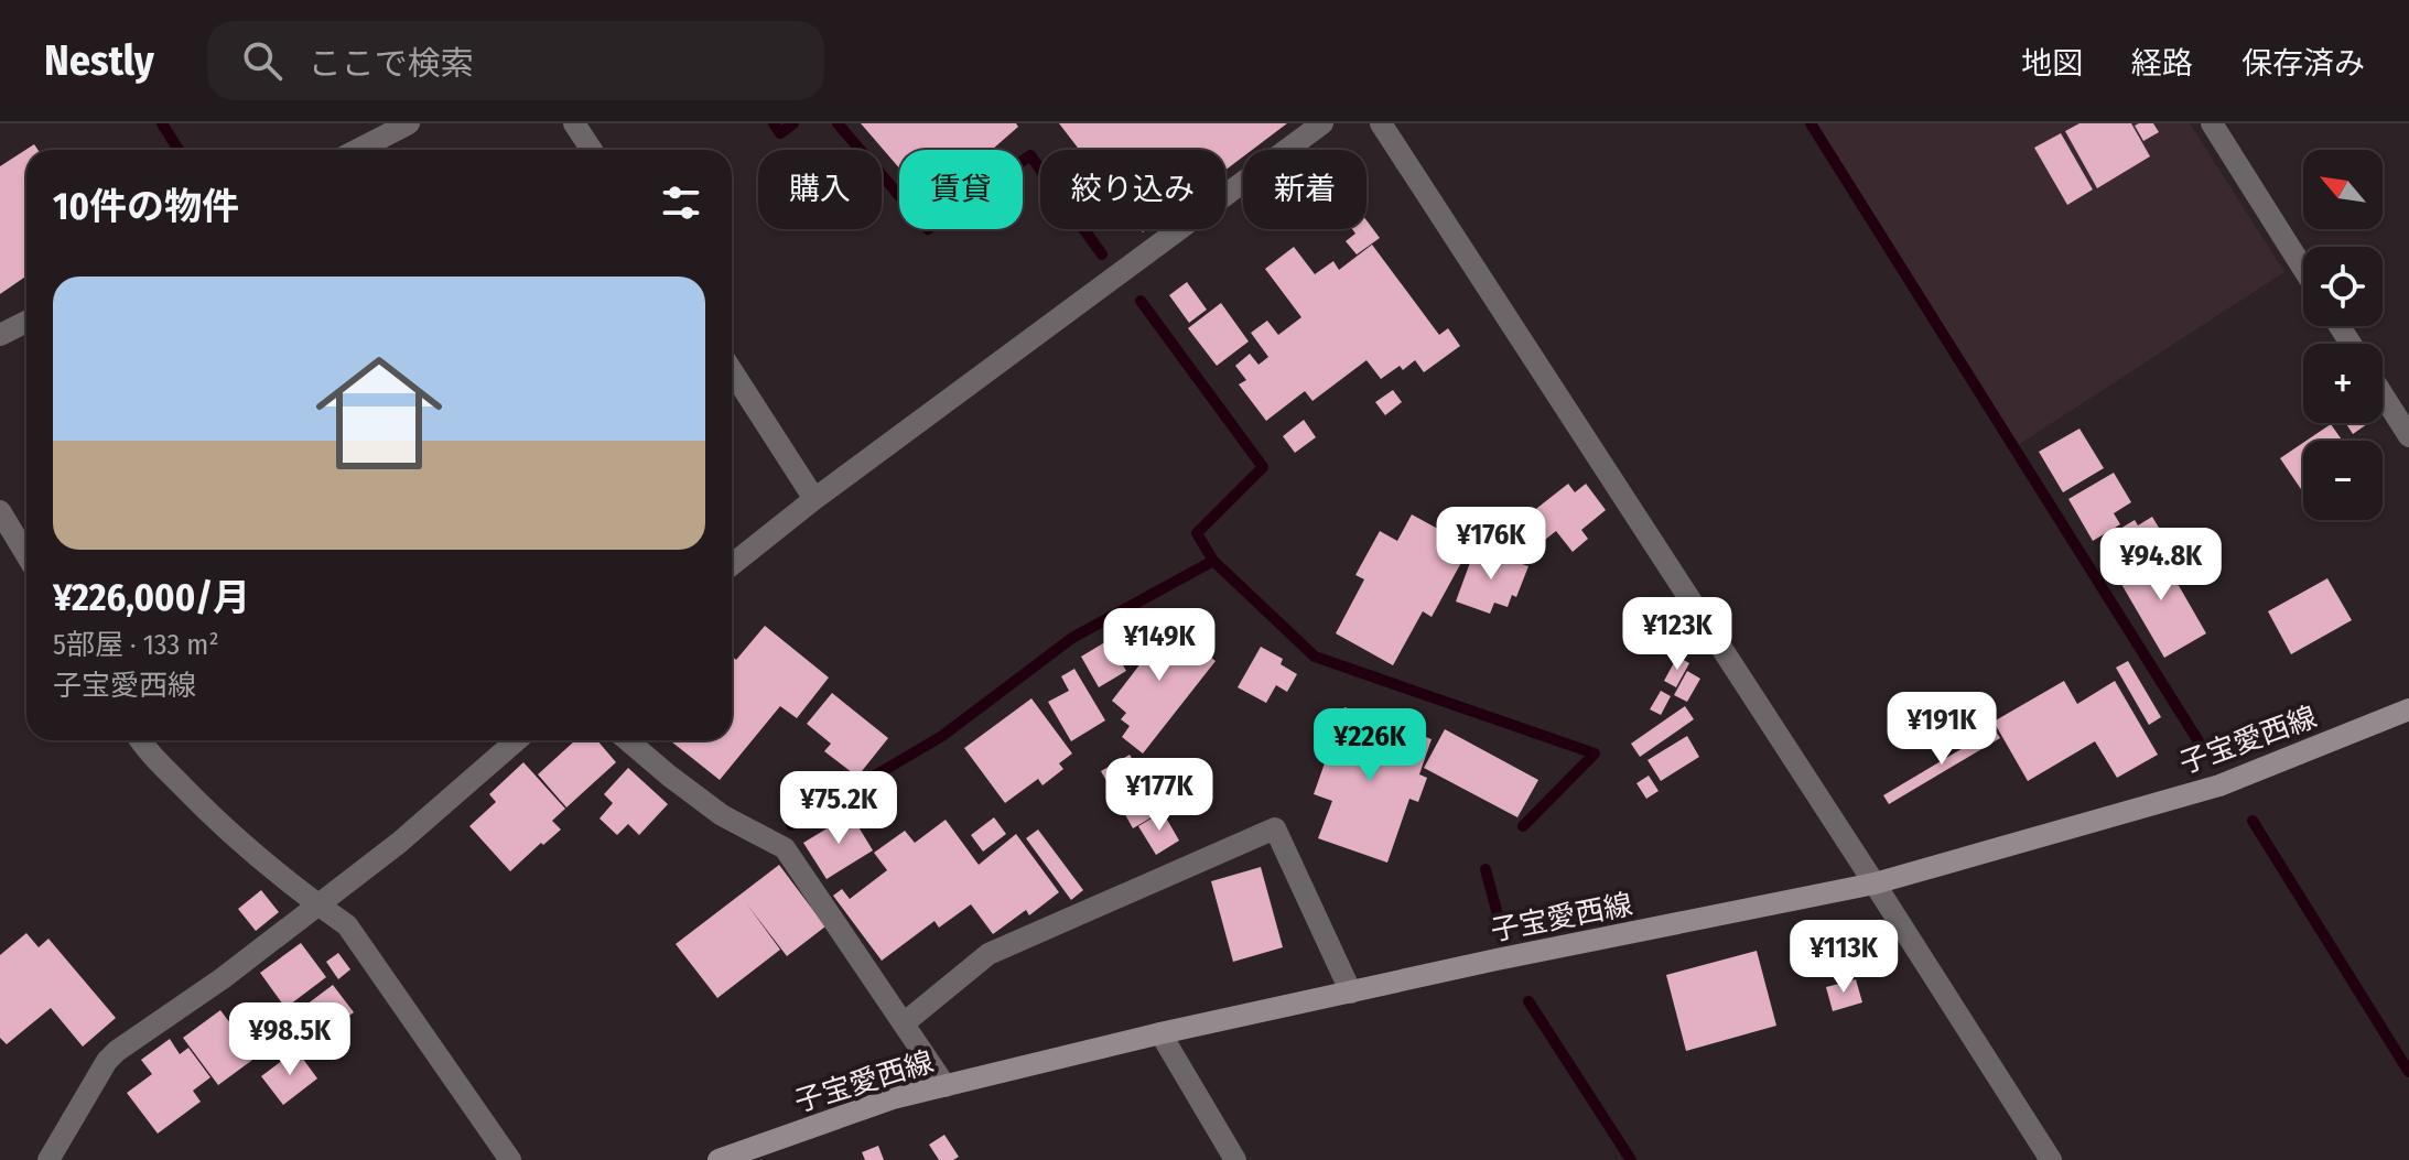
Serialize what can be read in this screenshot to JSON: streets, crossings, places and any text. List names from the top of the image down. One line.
{"streets":{"main road":["子宝愛西線"]},"north":"top left","page":{"header":"Nestly","search":"ここで検索","nav":["地図","経路","保存済み"],"map_buttons":["+","−"],"chip":["購入","賃貸","絞り込み","新着"],"heading":"10件の物件","list":[{"name":"¥226,000/月","note":"5部屋 · 133 m² · 子宝愛西線"}],"price":["¥176K","¥94.8K","¥123K","¥149K","¥191K","¥226K","¥177K","¥75.2K","¥113K","¥98.5K"]}}
